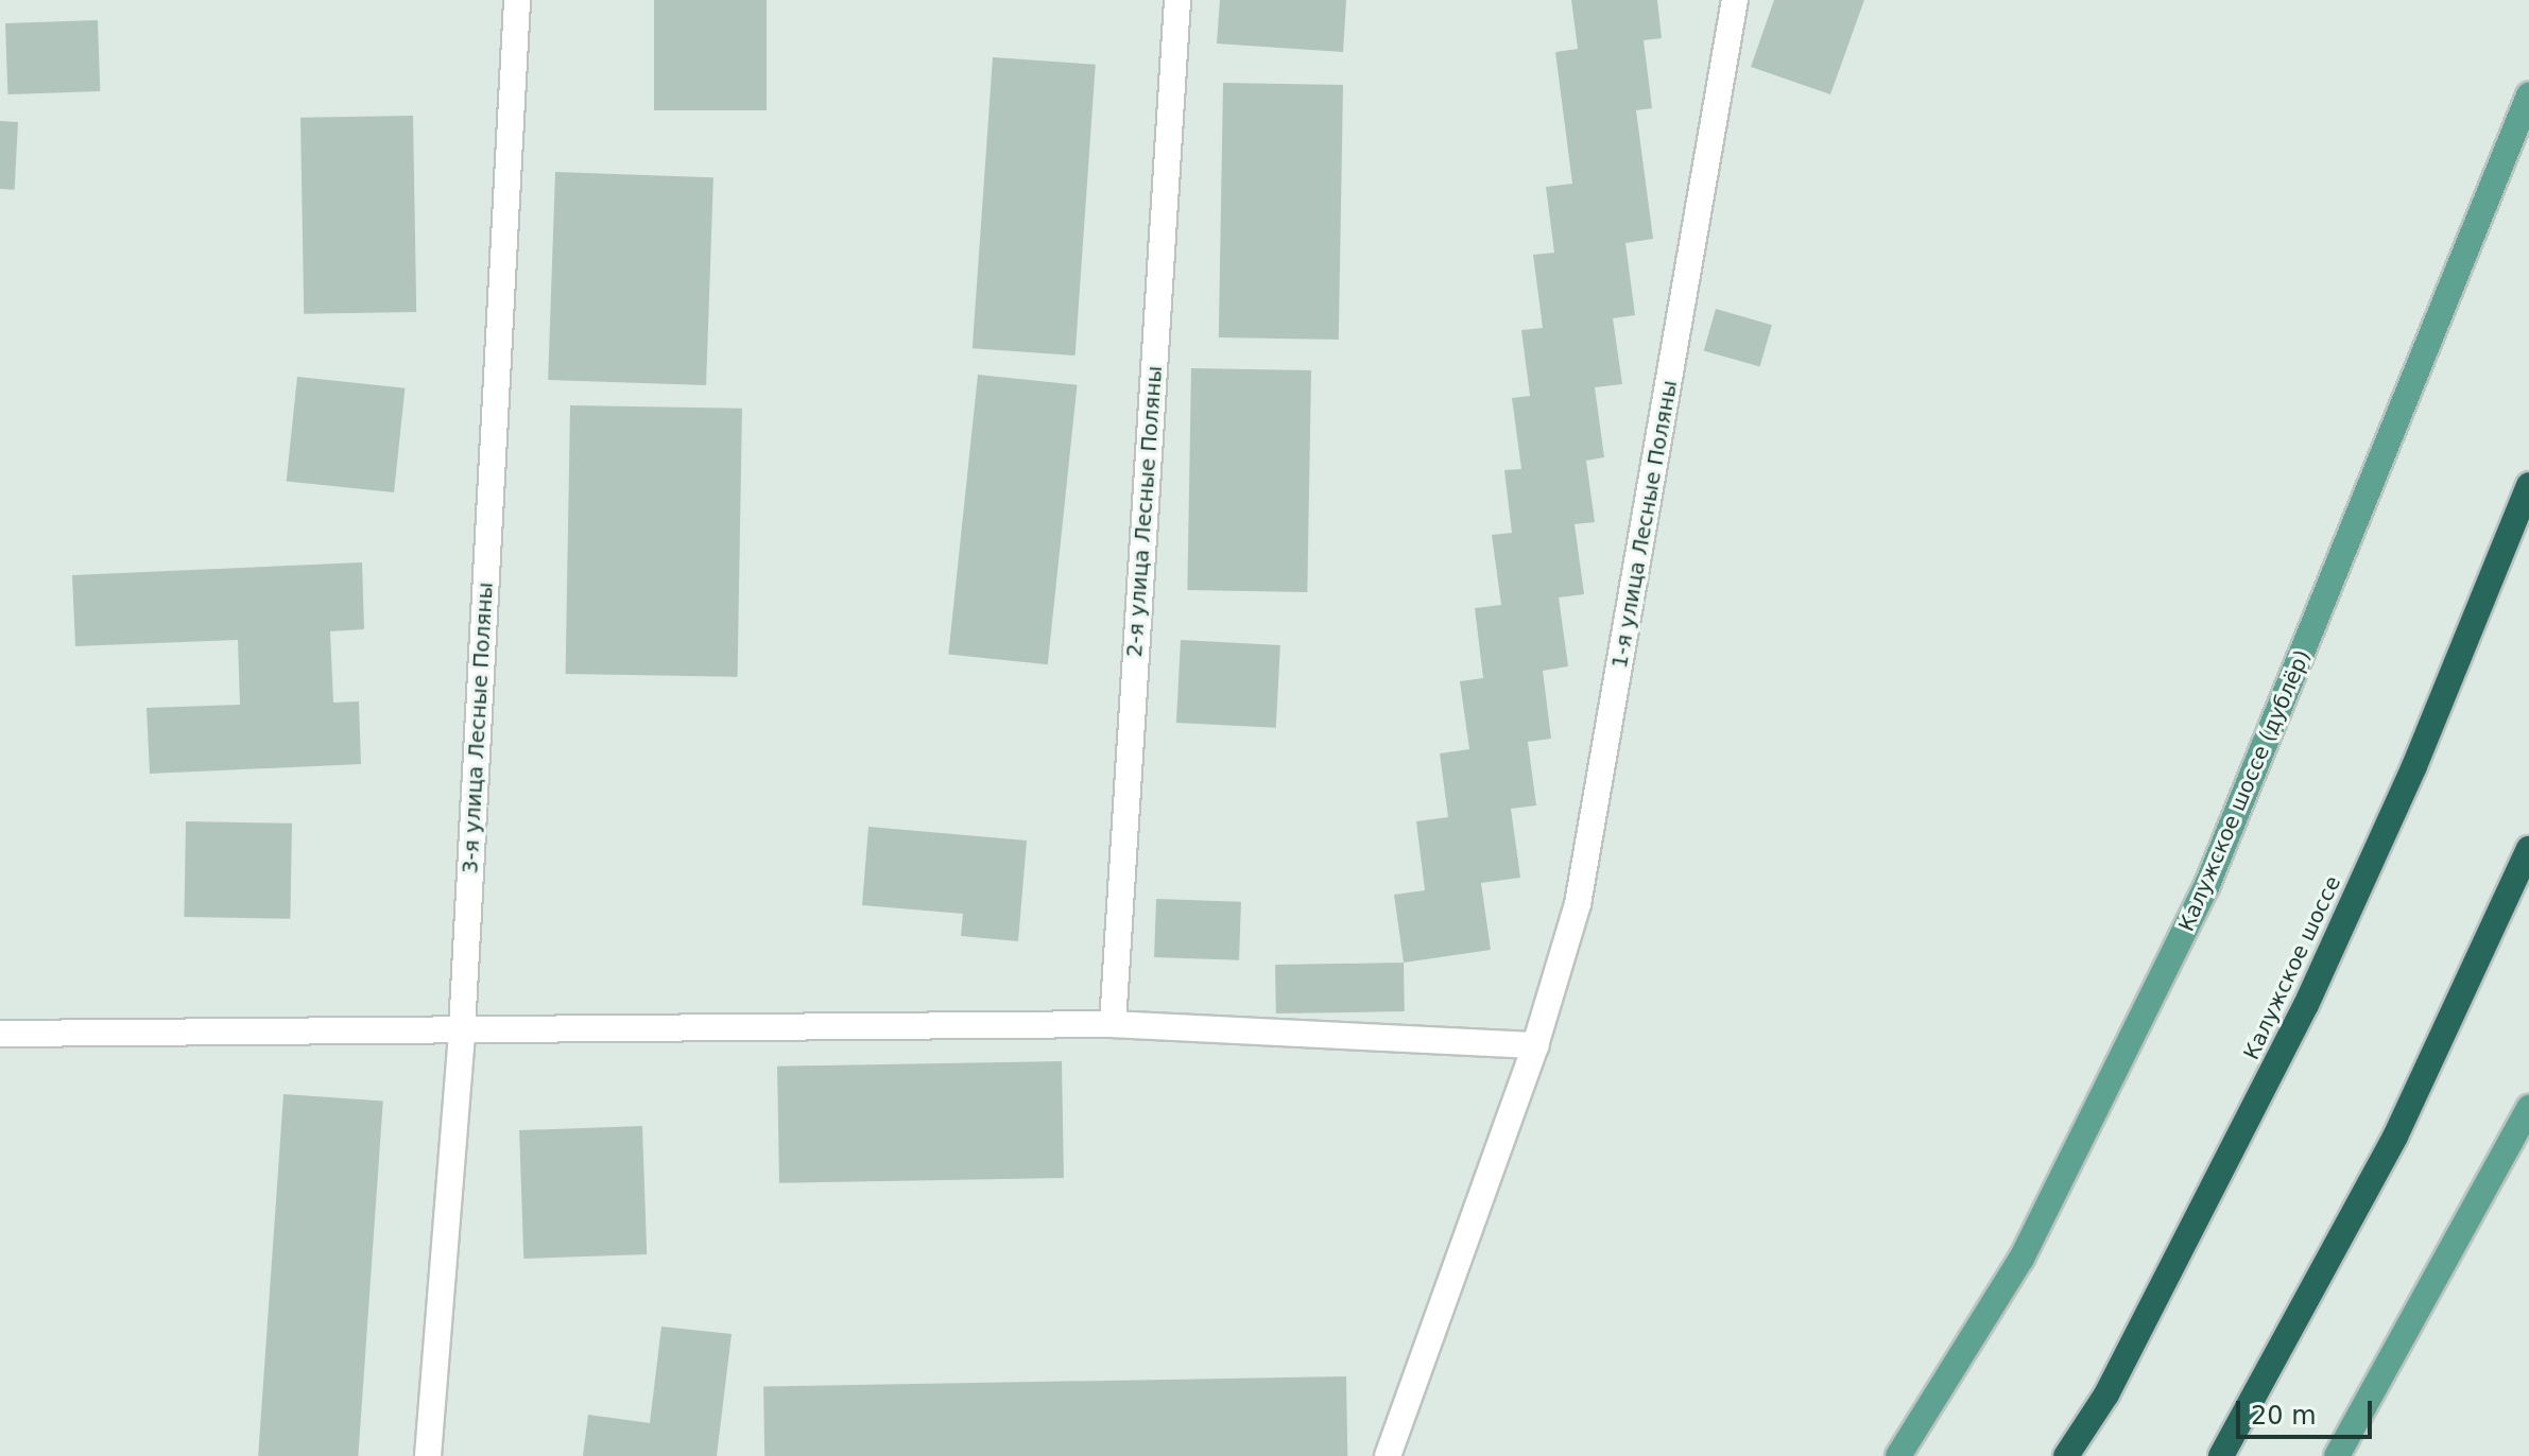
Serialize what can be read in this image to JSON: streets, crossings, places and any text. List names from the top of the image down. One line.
{"streets":{"highway":["Калужское шоссе"],"main road":["Калужское шоссе (дублёр)"],"lane":["2-я улица Лесные Поляны","1-я улица Лесные Поляны","3-я улица Лесные Поляны"]},"scale_bar":"20 m"}
